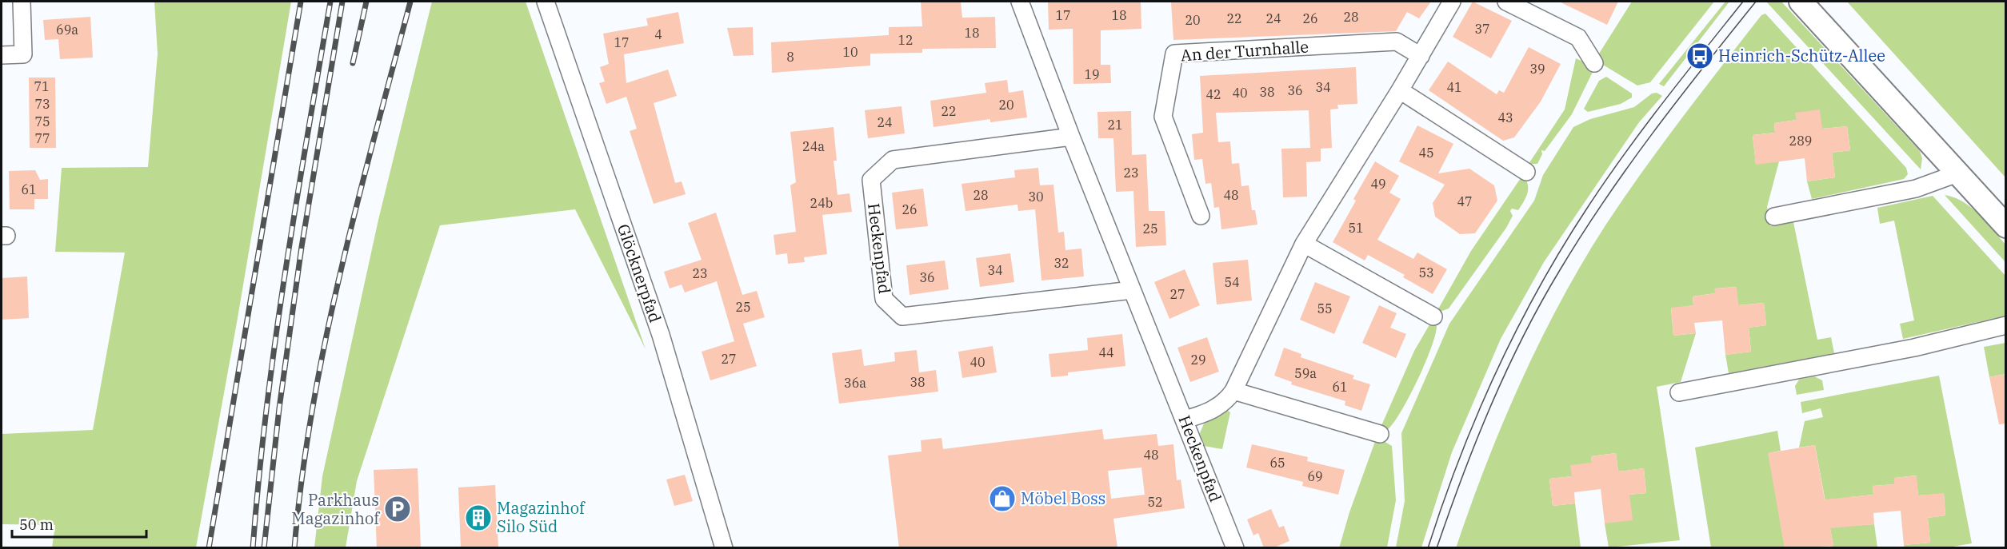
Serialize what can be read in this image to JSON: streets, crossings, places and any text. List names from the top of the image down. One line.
{"streets":{"street":["An der Turnhalle","Heckenpfad","Glöcknerpfad"]},"places":{"bus stop":["Heinrich-Schütz-Allee"],"shop":["Möbel Boss"],"parking":["Parkhaus Magazinhof"],"building":["Magazinhof Silo Süd"]},"house_numbers":["17","18","28","22","24","26","20","37","69a","18","4","12","17","10","8","39","19","71","34","41","36","38","40","42","73","20","22","43","75","24","21","77","289","24a","45","23","49","61","28","48","30","47","24b","26","51","25","32","34","53","23","36","54","27","25","55","44","27","29","40","59a","38","36a","61","48","65","69","52"],"scale_bar":"50 m"}
